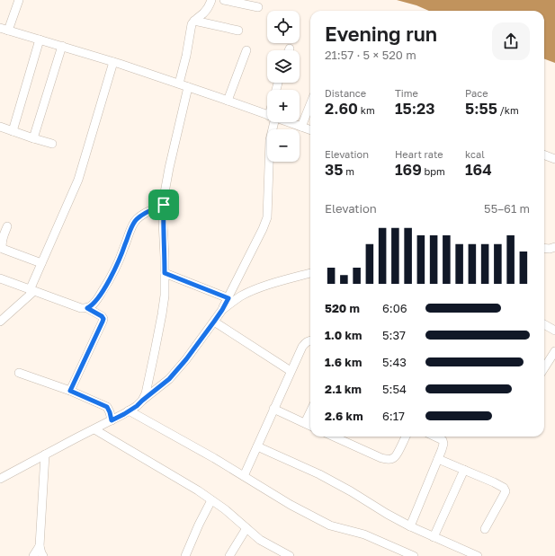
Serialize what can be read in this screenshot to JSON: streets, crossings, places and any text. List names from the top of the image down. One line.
{"page":{"map_buttons":["+","−"],"heading":["Evening run","21:57 · 5 × 520 m"],"stats":[["Distance","2.60 km"],["Time","15:23"],["Pace","5:55 /km"],["Elevation","35 m"],["Heart rate","169 bpm"],["kcal","164"]],"chart":["Elevation","55–61 m"],"list":[{"name":"520 m","note":"6:06"},{"name":"1.0 km","note":"5:37"},{"name":"1.6 km","note":"5:43"},{"name":"2.1 km","note":"5:54"},{"name":"2.6 km","note":"6:17"}]}}
